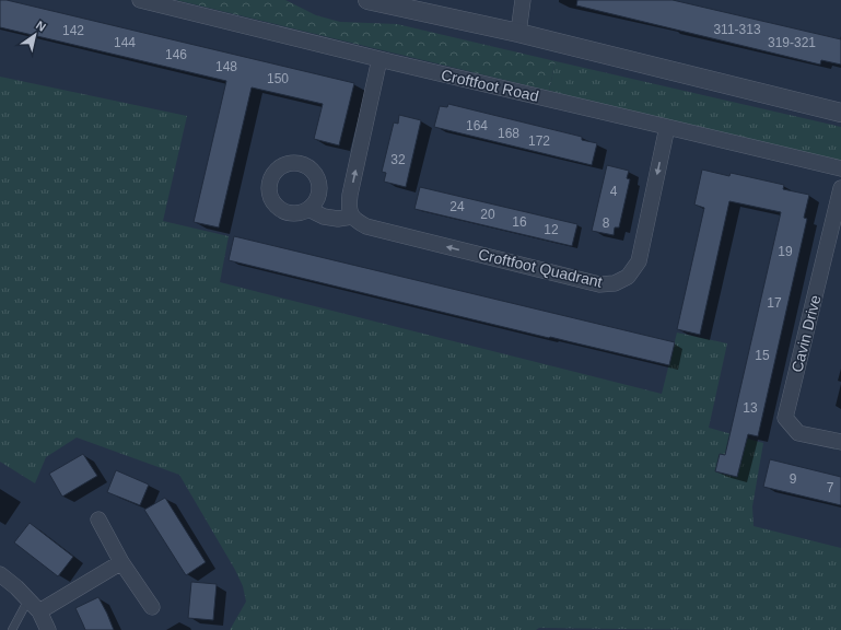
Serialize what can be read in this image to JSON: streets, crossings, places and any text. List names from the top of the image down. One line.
{"streets":{"street":["Croftfoot Road","Croftfoot Quadrant","Cavin Drive"]},"crossings":[["Croftfoot Road","Croftfoot Quadrant"]],"house_numbers":["311-313","142","144","319-321","146","148","150","164","168","172","32","4","24","20","16","8","12","19","17","15","13","9","7"],"north":"top right"}
